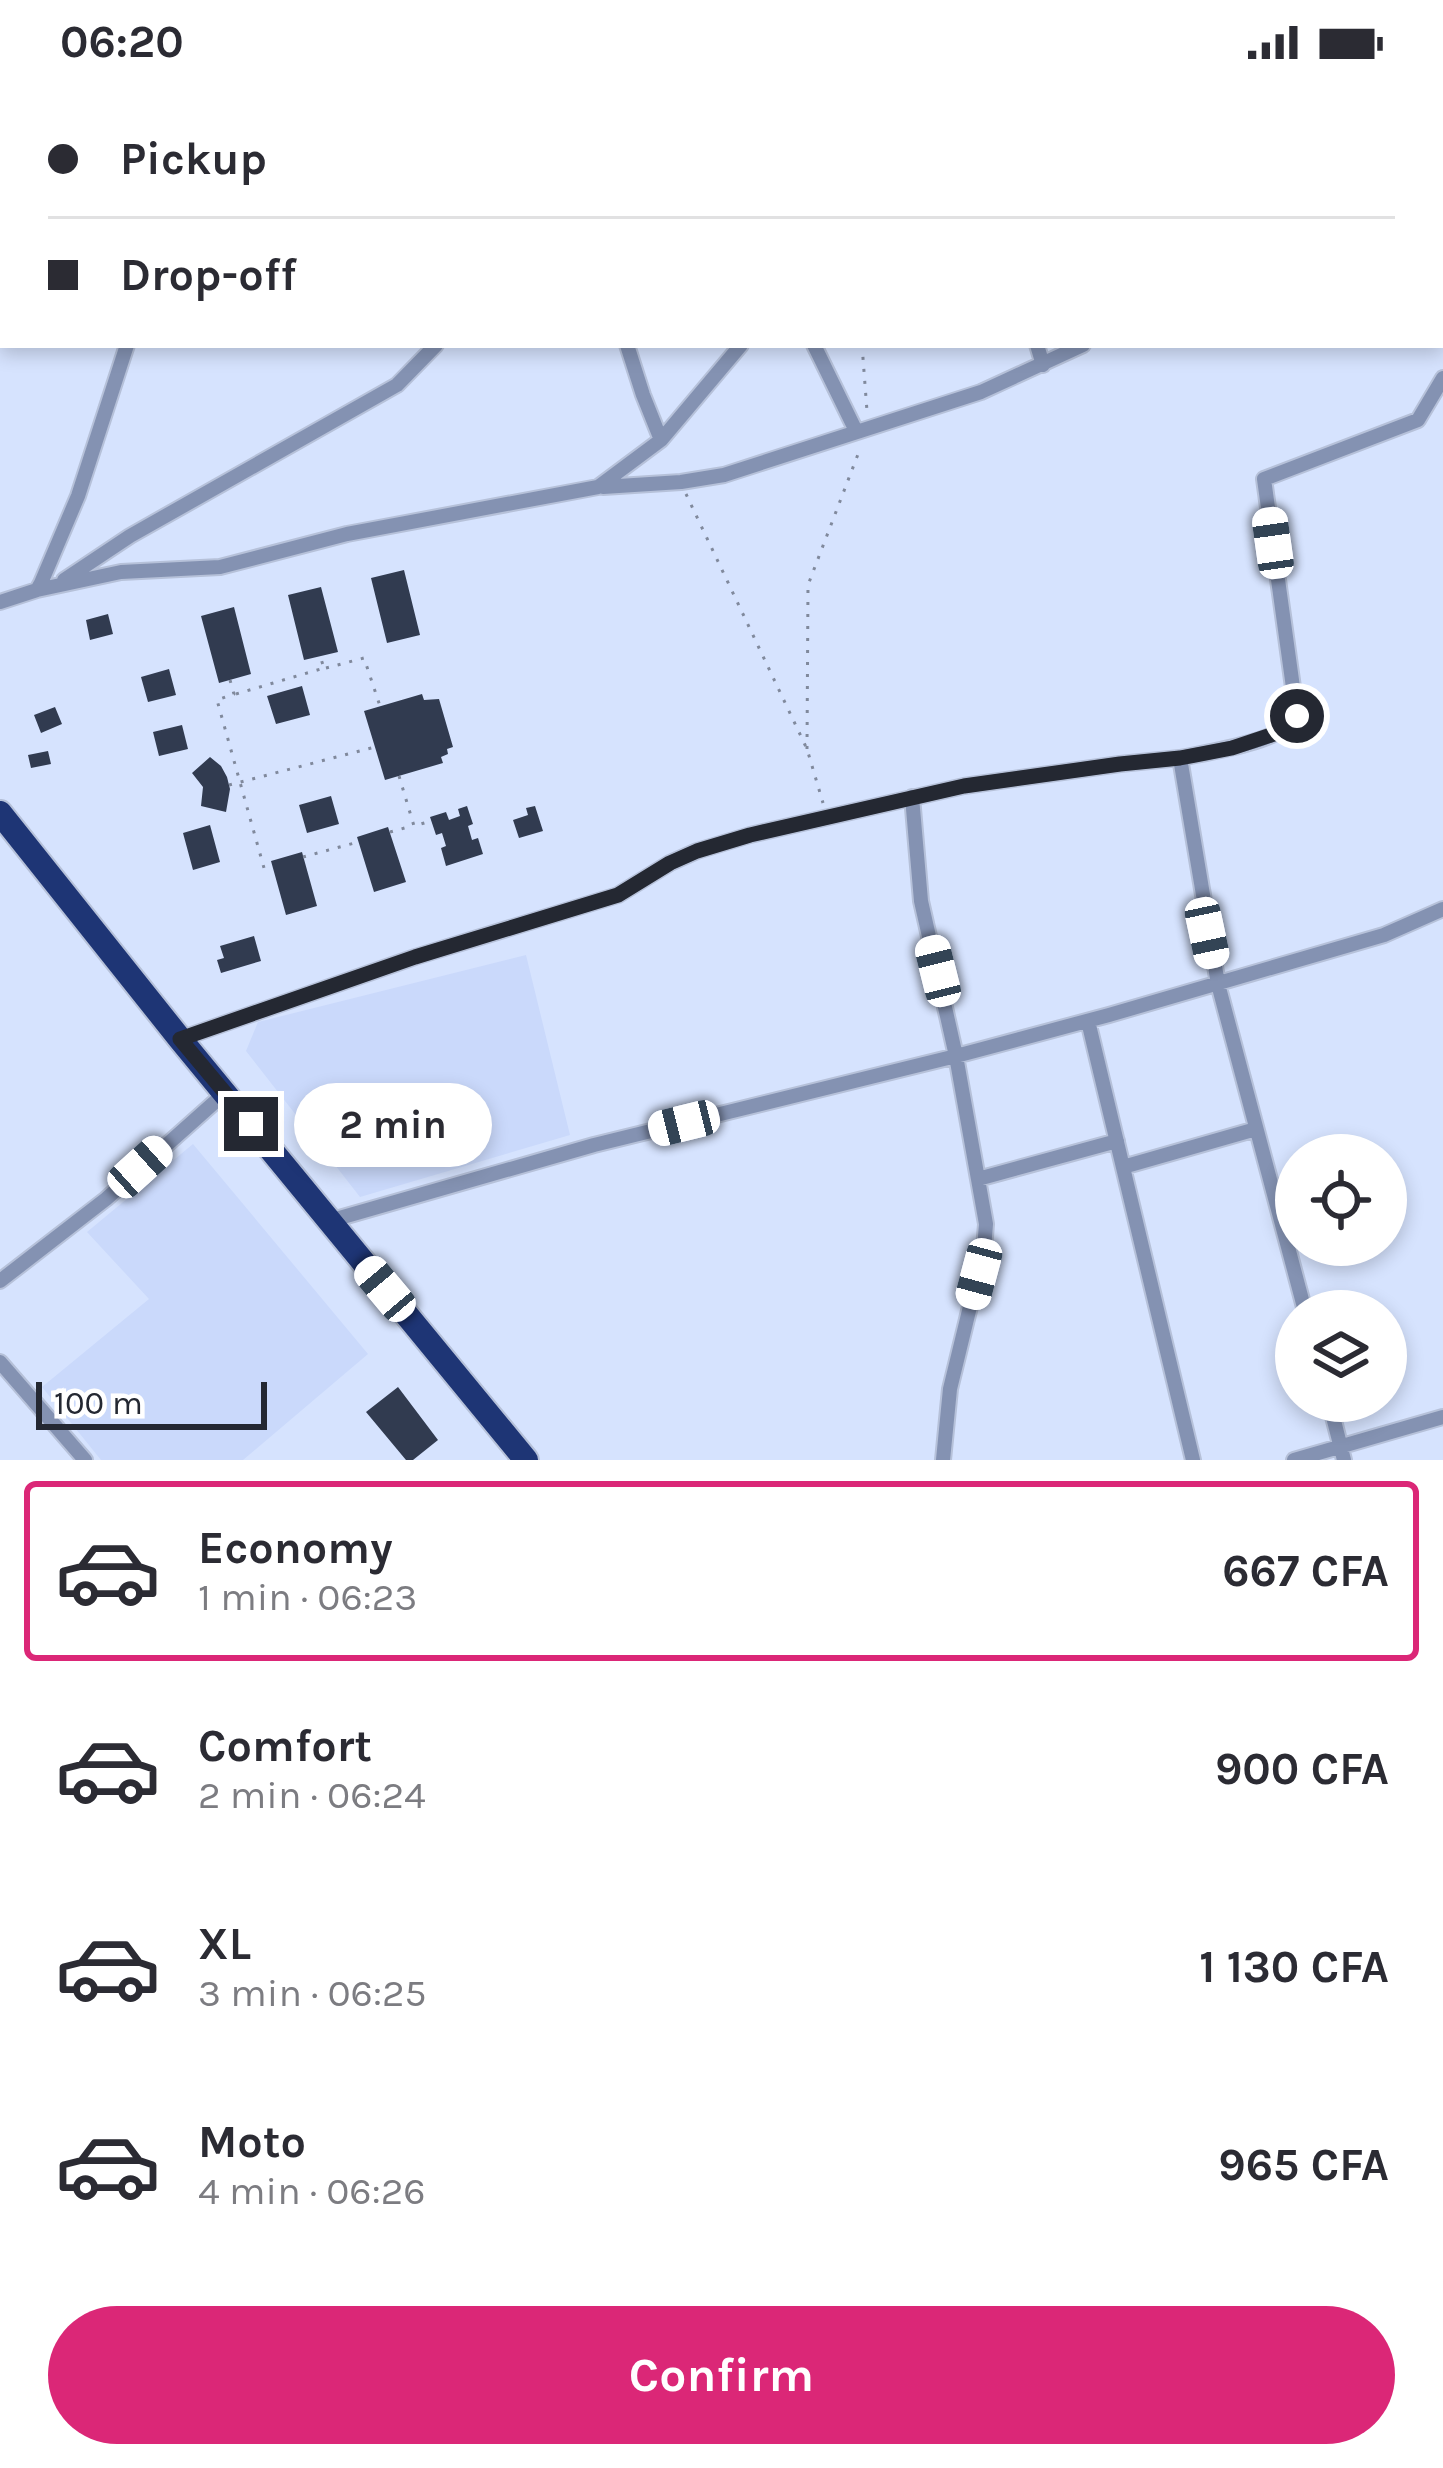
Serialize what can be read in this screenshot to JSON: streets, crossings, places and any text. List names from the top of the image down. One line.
{"scale_bar":"100 m","page":{"status":"06:20","banner":["Pickup","Drop-off"],"bubble":"2 min","scale":"100 m","list":[{"name":"Economy","note":"1 min · 06:23","value":"667 CFA"},{"name":"Comfort","note":"2 min · 06:24","value":"900 CFA"},{"name":"XL","note":"3 min · 06:25","value":"1 130 CFA"},{"name":"Moto","note":"4 min · 06:26","value":"965 CFA"}],"buttons":"Confirm"}}
